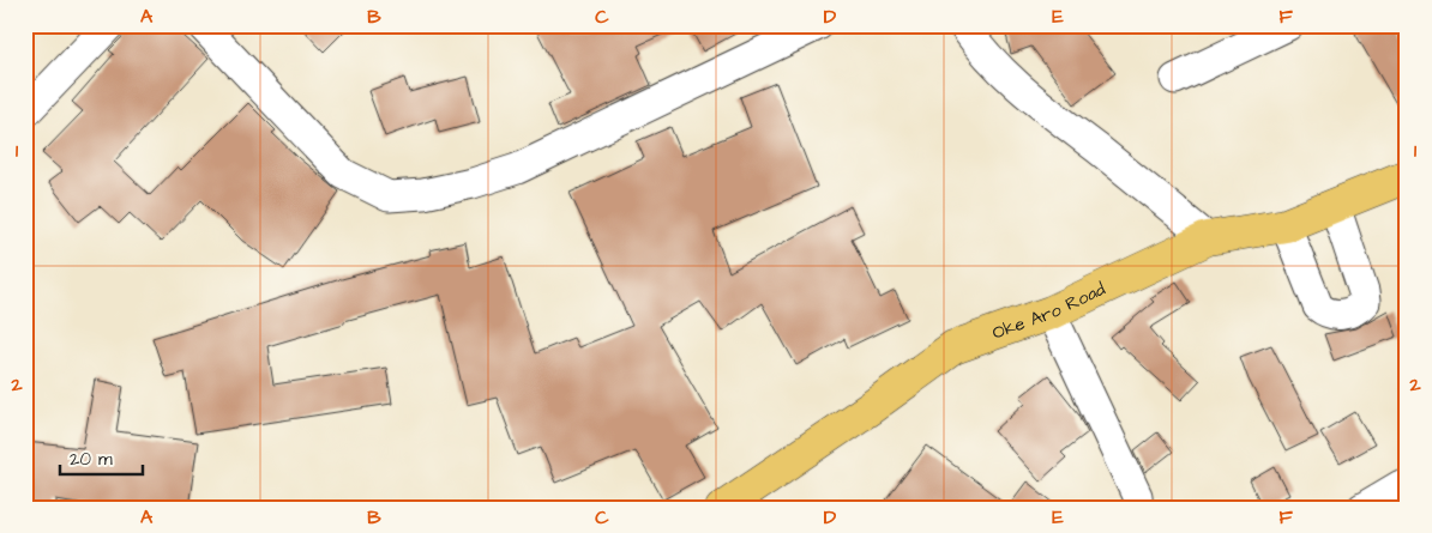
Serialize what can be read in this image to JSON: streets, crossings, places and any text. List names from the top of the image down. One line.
{"streets":{"main road":["Oke Aro Road"]},"scale_bar":"20 m","grid":{"columns":["A","B","C","D","E","F"],"rows":["1","2"]}}
